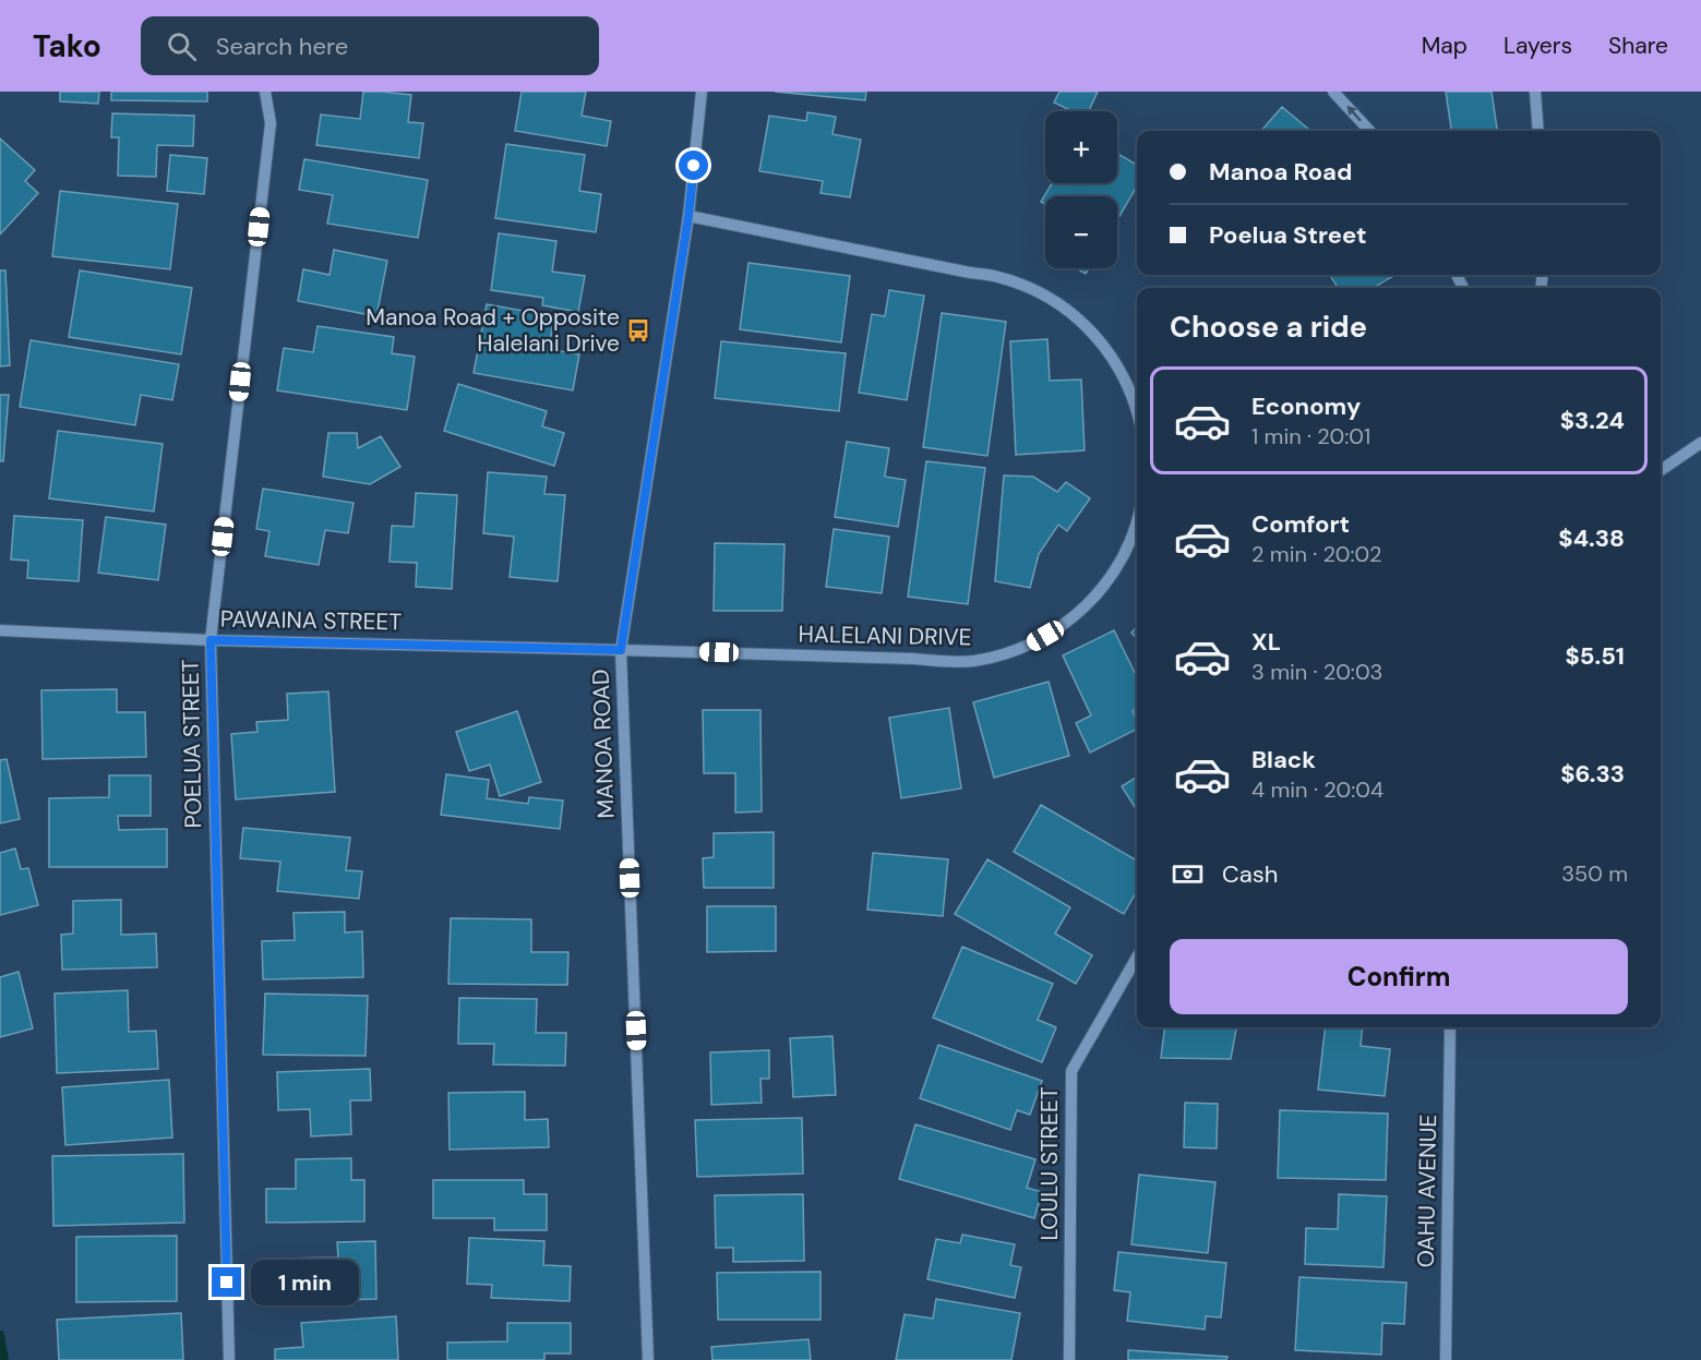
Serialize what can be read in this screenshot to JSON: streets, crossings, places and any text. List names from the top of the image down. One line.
{"streets":{"street":["PAWAINA STREET","HALELANI DRIVE","POELUA STREET","MANOA ROAD","LOULU STREET","OAHU AVENUE"]},"crossings":[["PAWAINA STREET","HALELANI DRIVE"],["PAWAINA STREET","POELUA STREET"],["PAWAINA STREET","MANOA ROAD"],["HALELANI DRIVE","MANOA ROAD"]],"places":{"bus stop":["Manoa Road + Opposite Halelani Drive"]},"page":{"header":"Tako","search":"Search here","nav":["Map","Layers","Share"],"map_buttons":["+","−"],"banner":["Manoa Road","Poelua Street"],"heading":"Choose a ride","list":[{"name":"Economy","note":"1 min · 20:01","value":"$3.24"},{"name":"Comfort","note":"2 min · 20:02","value":"$4.38"},{"name":"XL","note":"3 min · 20:03","value":"$5.51"},{"name":"Black","note":"4 min · 20:04","value":"$6.33"}],"pay":["Cash","350 m"],"buttons":"Confirm","bubble":"1 min"}}
